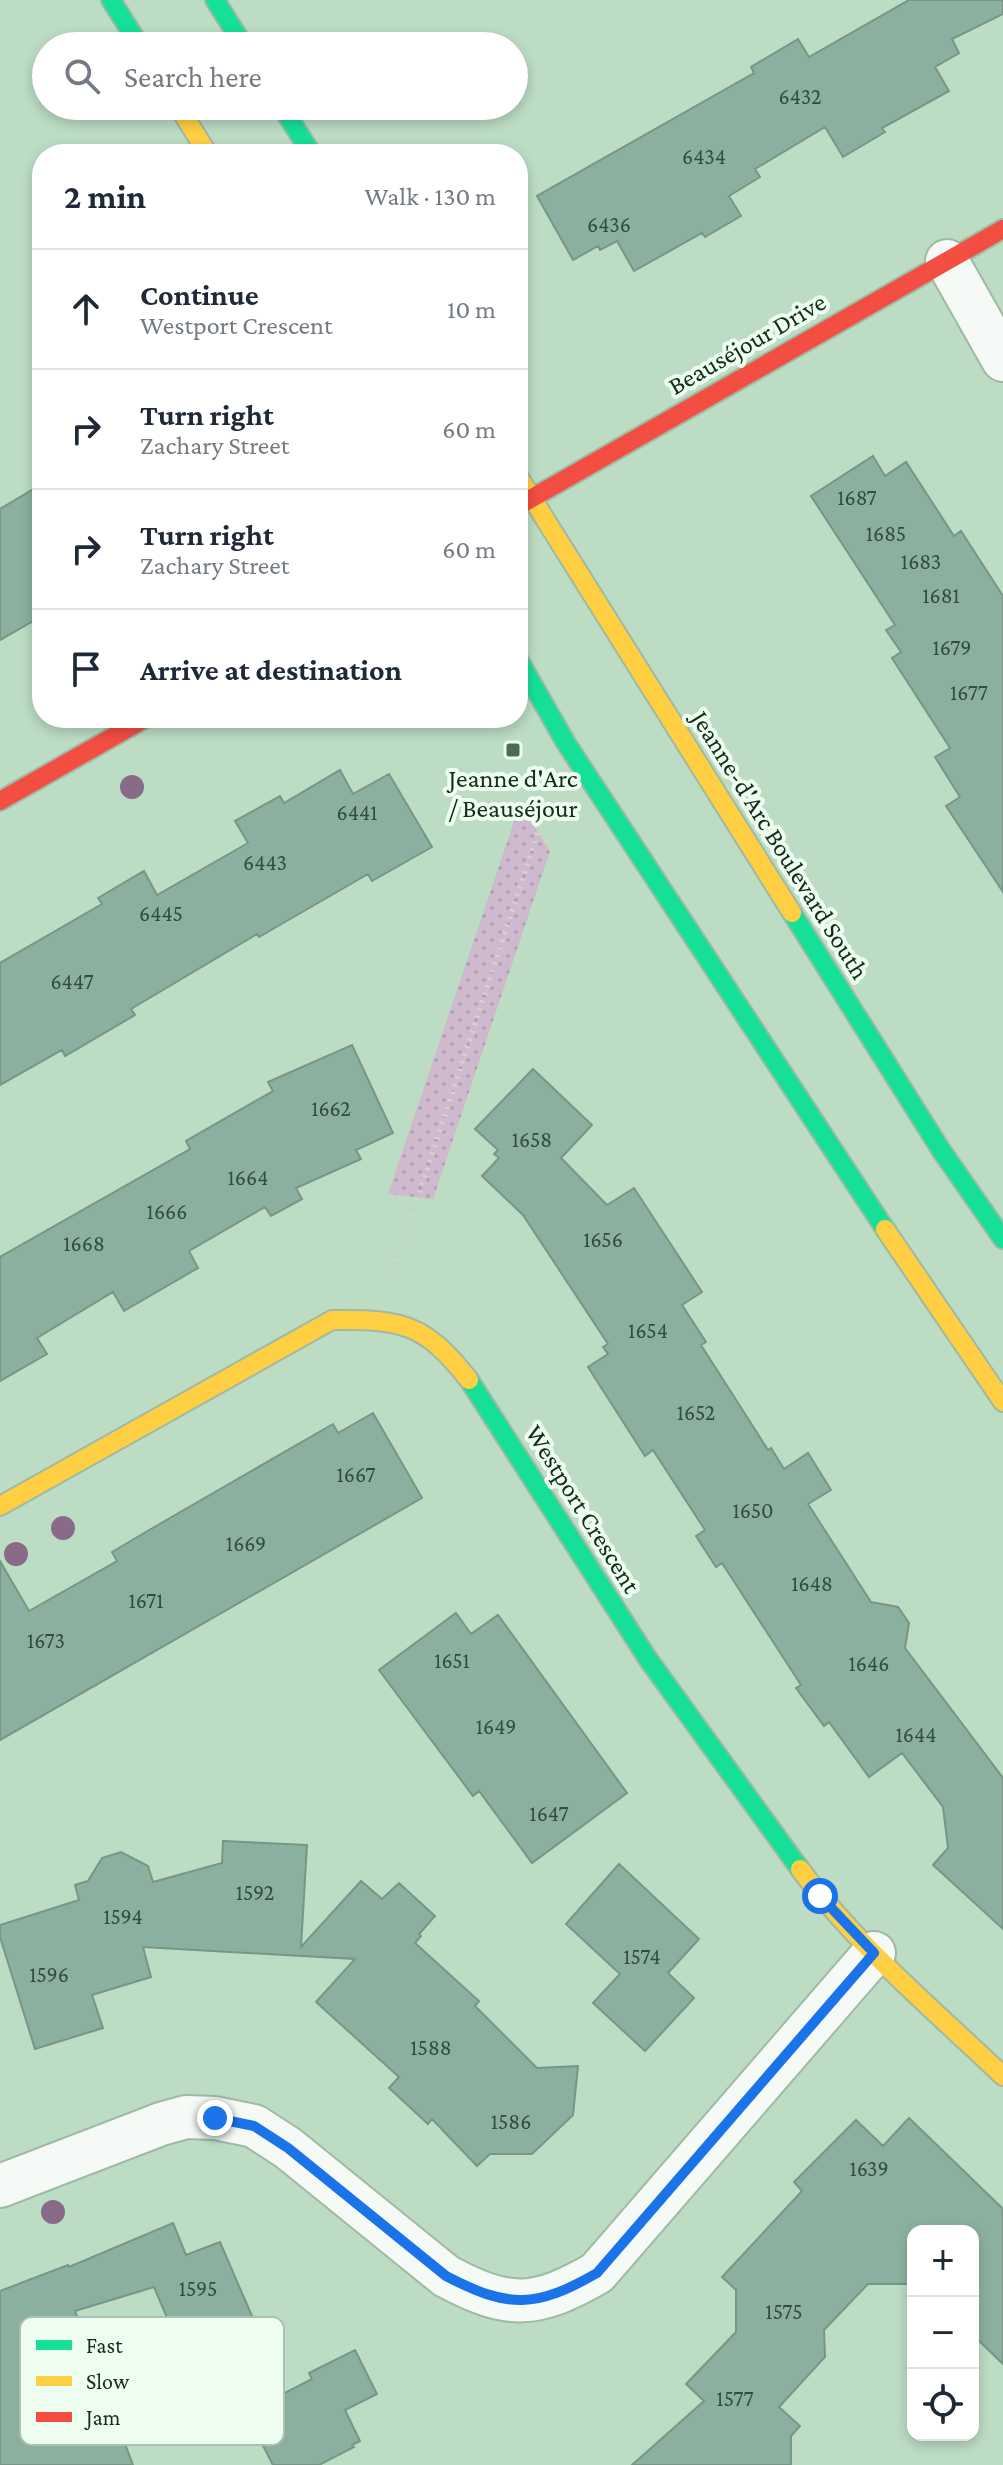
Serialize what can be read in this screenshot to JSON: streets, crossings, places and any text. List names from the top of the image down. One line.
{"streets":{"street":["Beauséjour Drive","Jeanne-d'Arc Boulevard South","Westport Crescent"]},"places":{"transit":["Jeanne d'Arc / Beauséjour"]},"house_numbers":["6432","6434","6436","1687","1685","1683","1681","1679","1677","6441","6443","6445","6447","1662","1658","1664","1666","1656","1668","1654","1652","1667","1650","1669","1648","1671","1673","1651","1646","1649","1644","1647","1592","1594","1574","1596","1588","1586","1639","1595","1575","1577"],"legend":["Fast","Slow","Jam"],"page":{"search":"Search here","heading":["2 min","Walk · 130 m"],"list":[["Continue","Westport Crescent","10 m"],["Turn right","Zachary Street","60 m"],["Turn right","Zachary Street","60 m"],"Arrive at destination"],"map_buttons":["+","−"]}}
